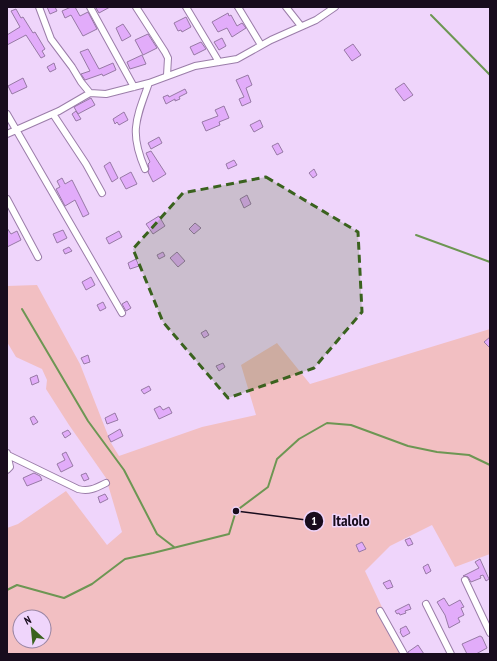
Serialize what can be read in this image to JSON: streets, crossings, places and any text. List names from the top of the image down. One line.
{"places":["Italolo"],"north":"top left"}
